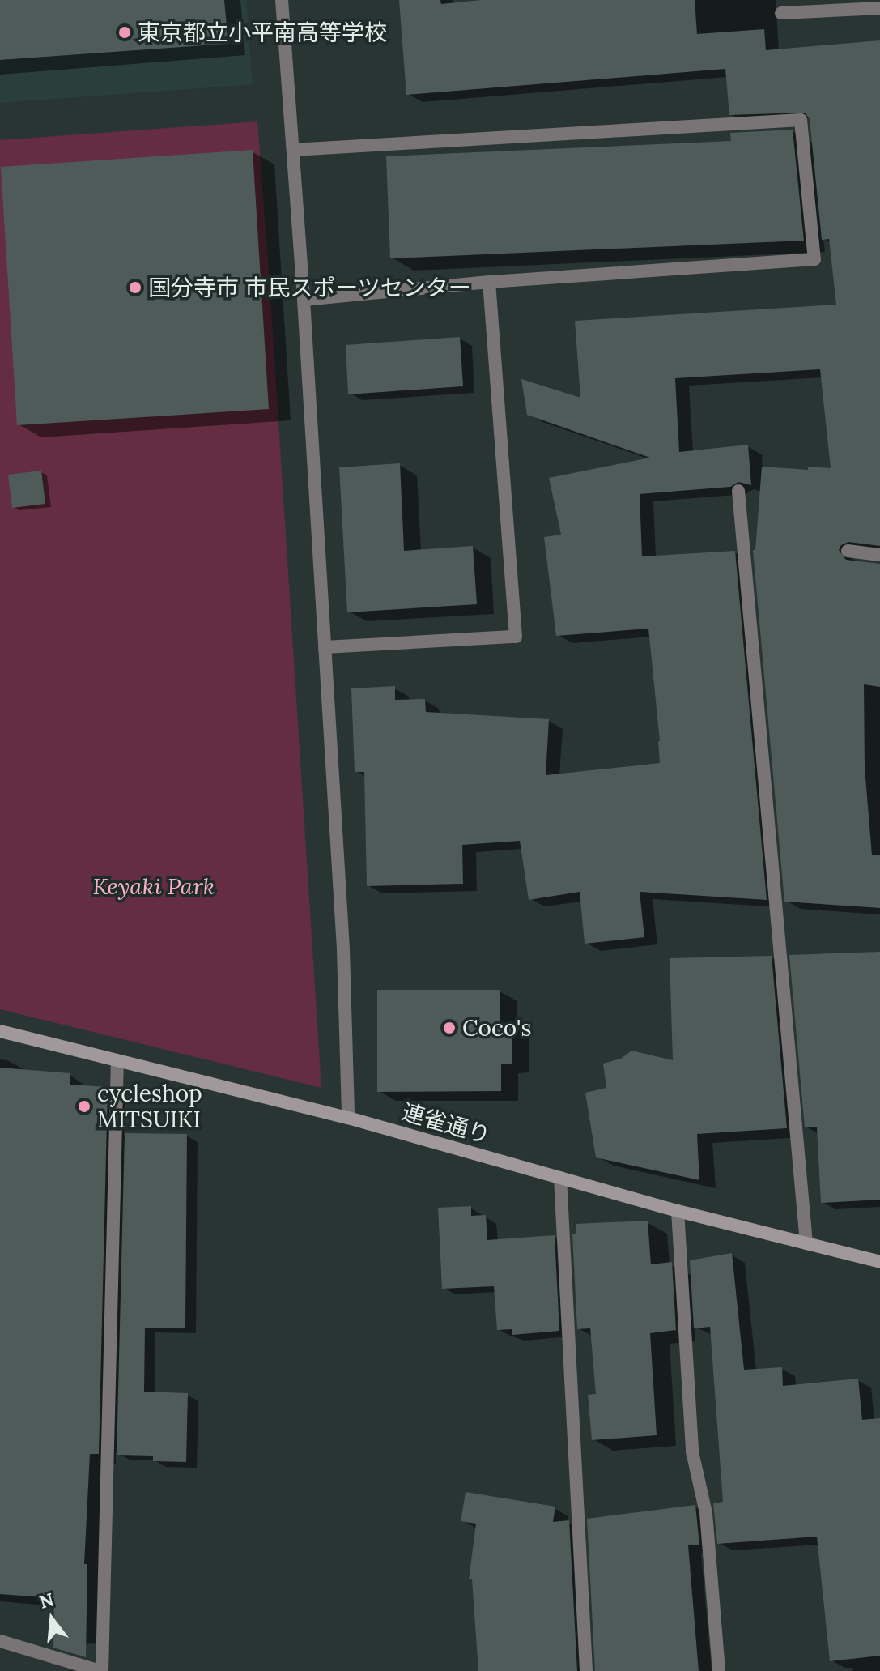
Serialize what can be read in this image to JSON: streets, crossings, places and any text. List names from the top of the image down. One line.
{"streets":{"main road":["連雀通り"]},"parks":["Keyaki Park"],"places":["東京都立小平南高等学校","国分寺市 市民スポーツセンター","Coco's","cycleshop MITSUIKI"],"north":"top"}
